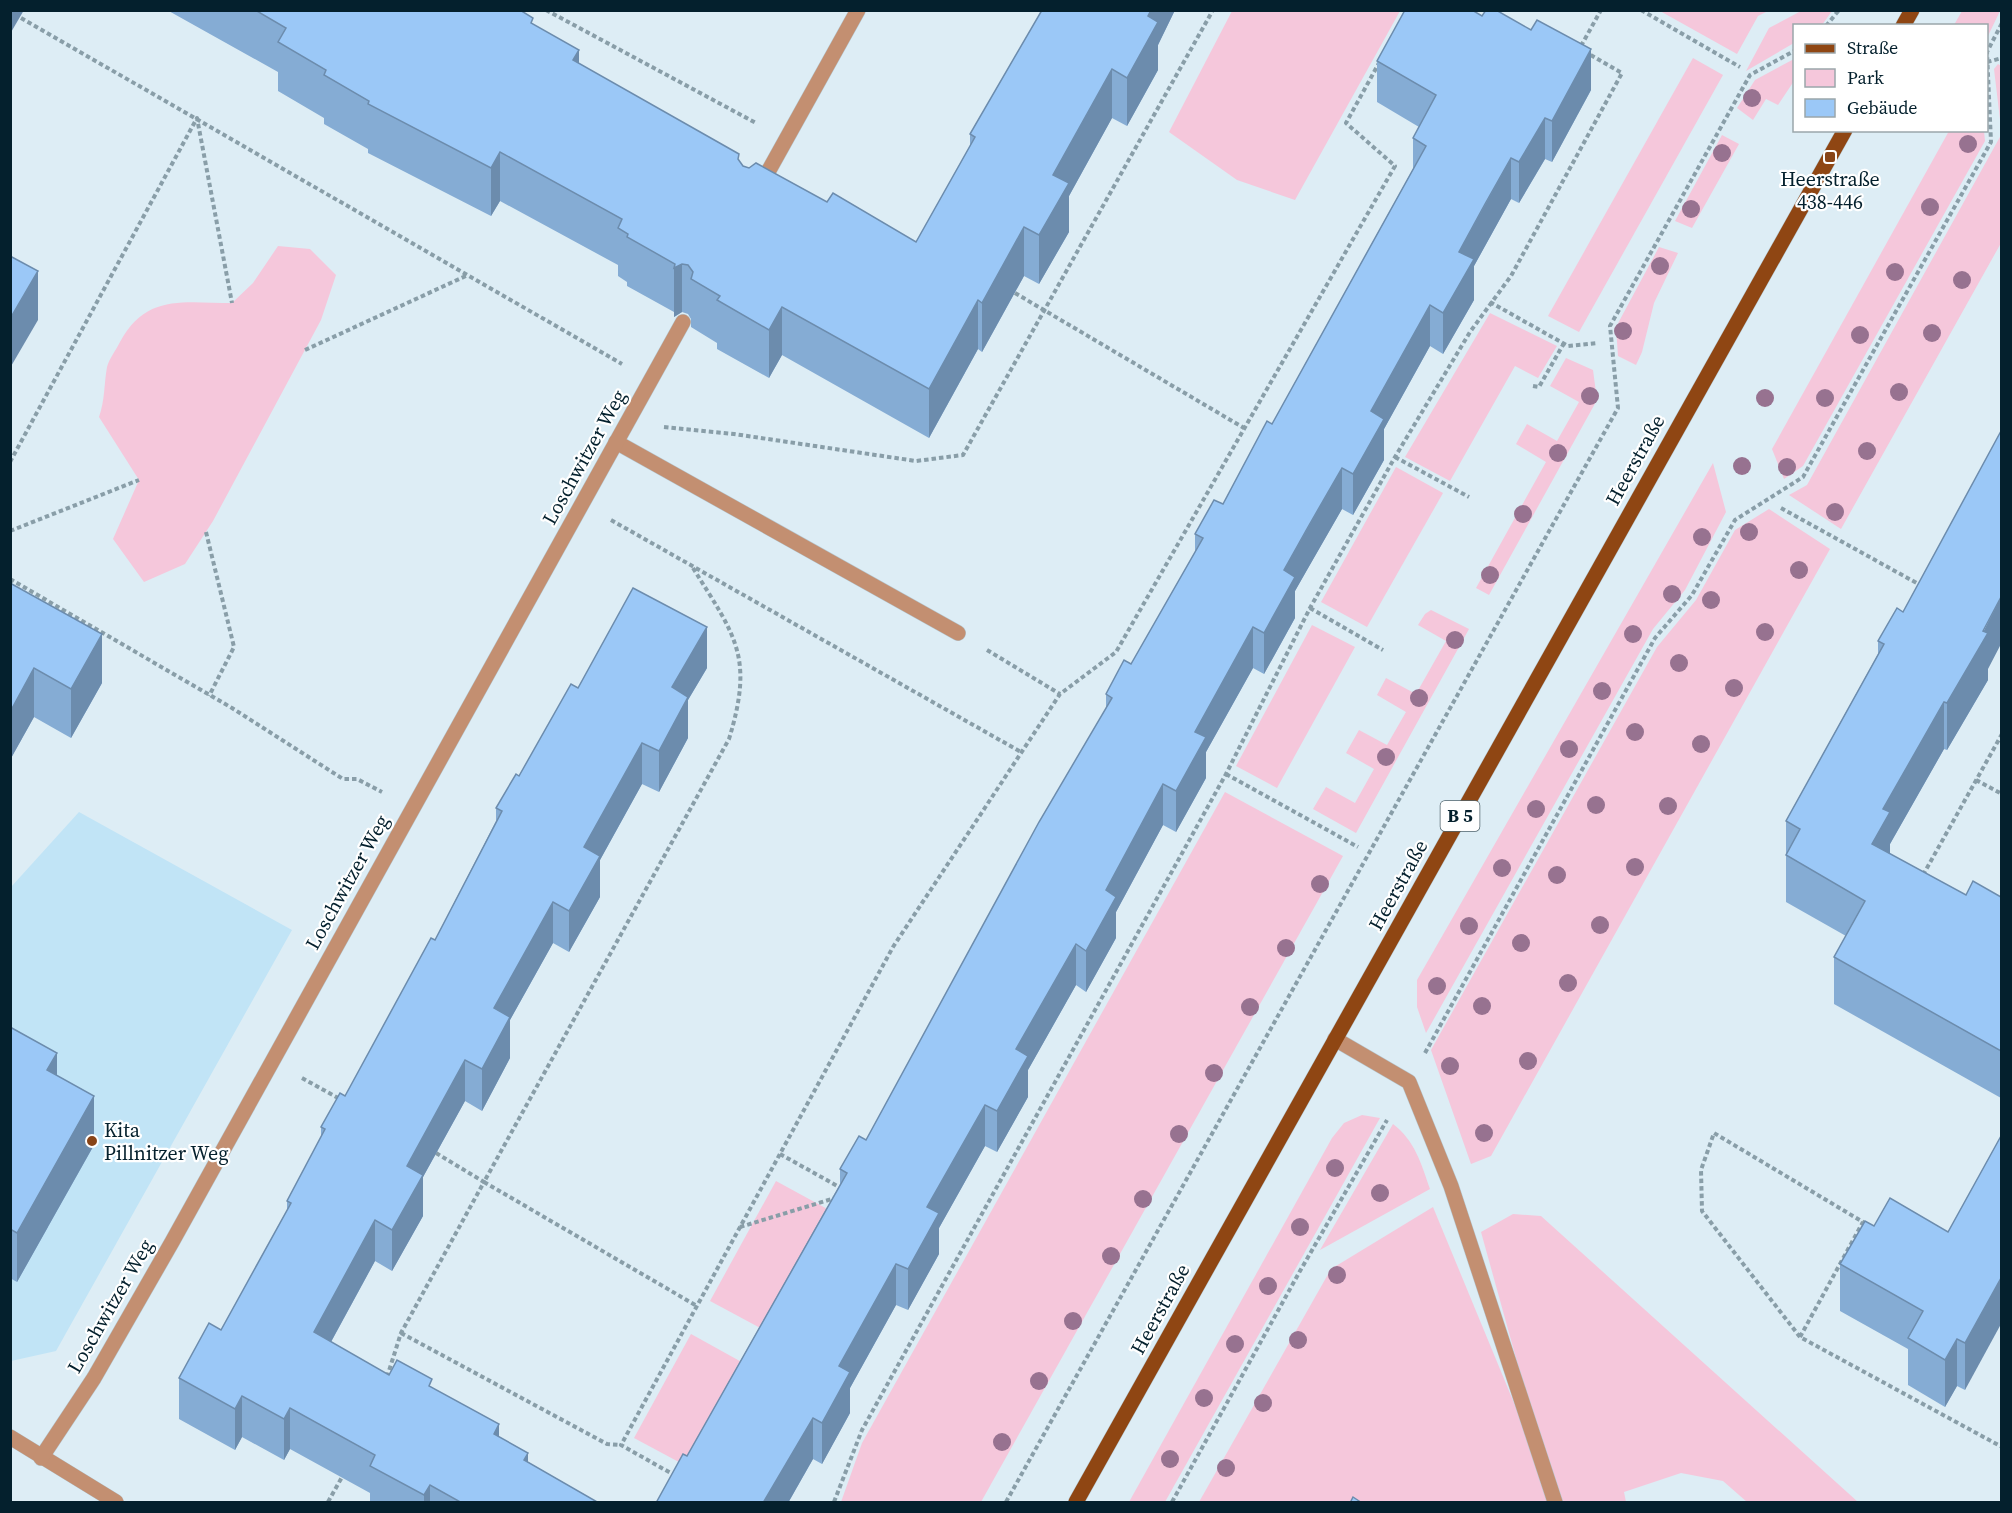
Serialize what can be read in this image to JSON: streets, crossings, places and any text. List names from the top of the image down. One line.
{"streets":{"main road":["Heerstraße","B 5"],"street":["Loschwitzer Weg"]},"places":{"transit":["Heerstraße 438-446"],"other":["Kita Pillnitzer Weg"]},"legend":["Straße","Park","Gebäude"]}
